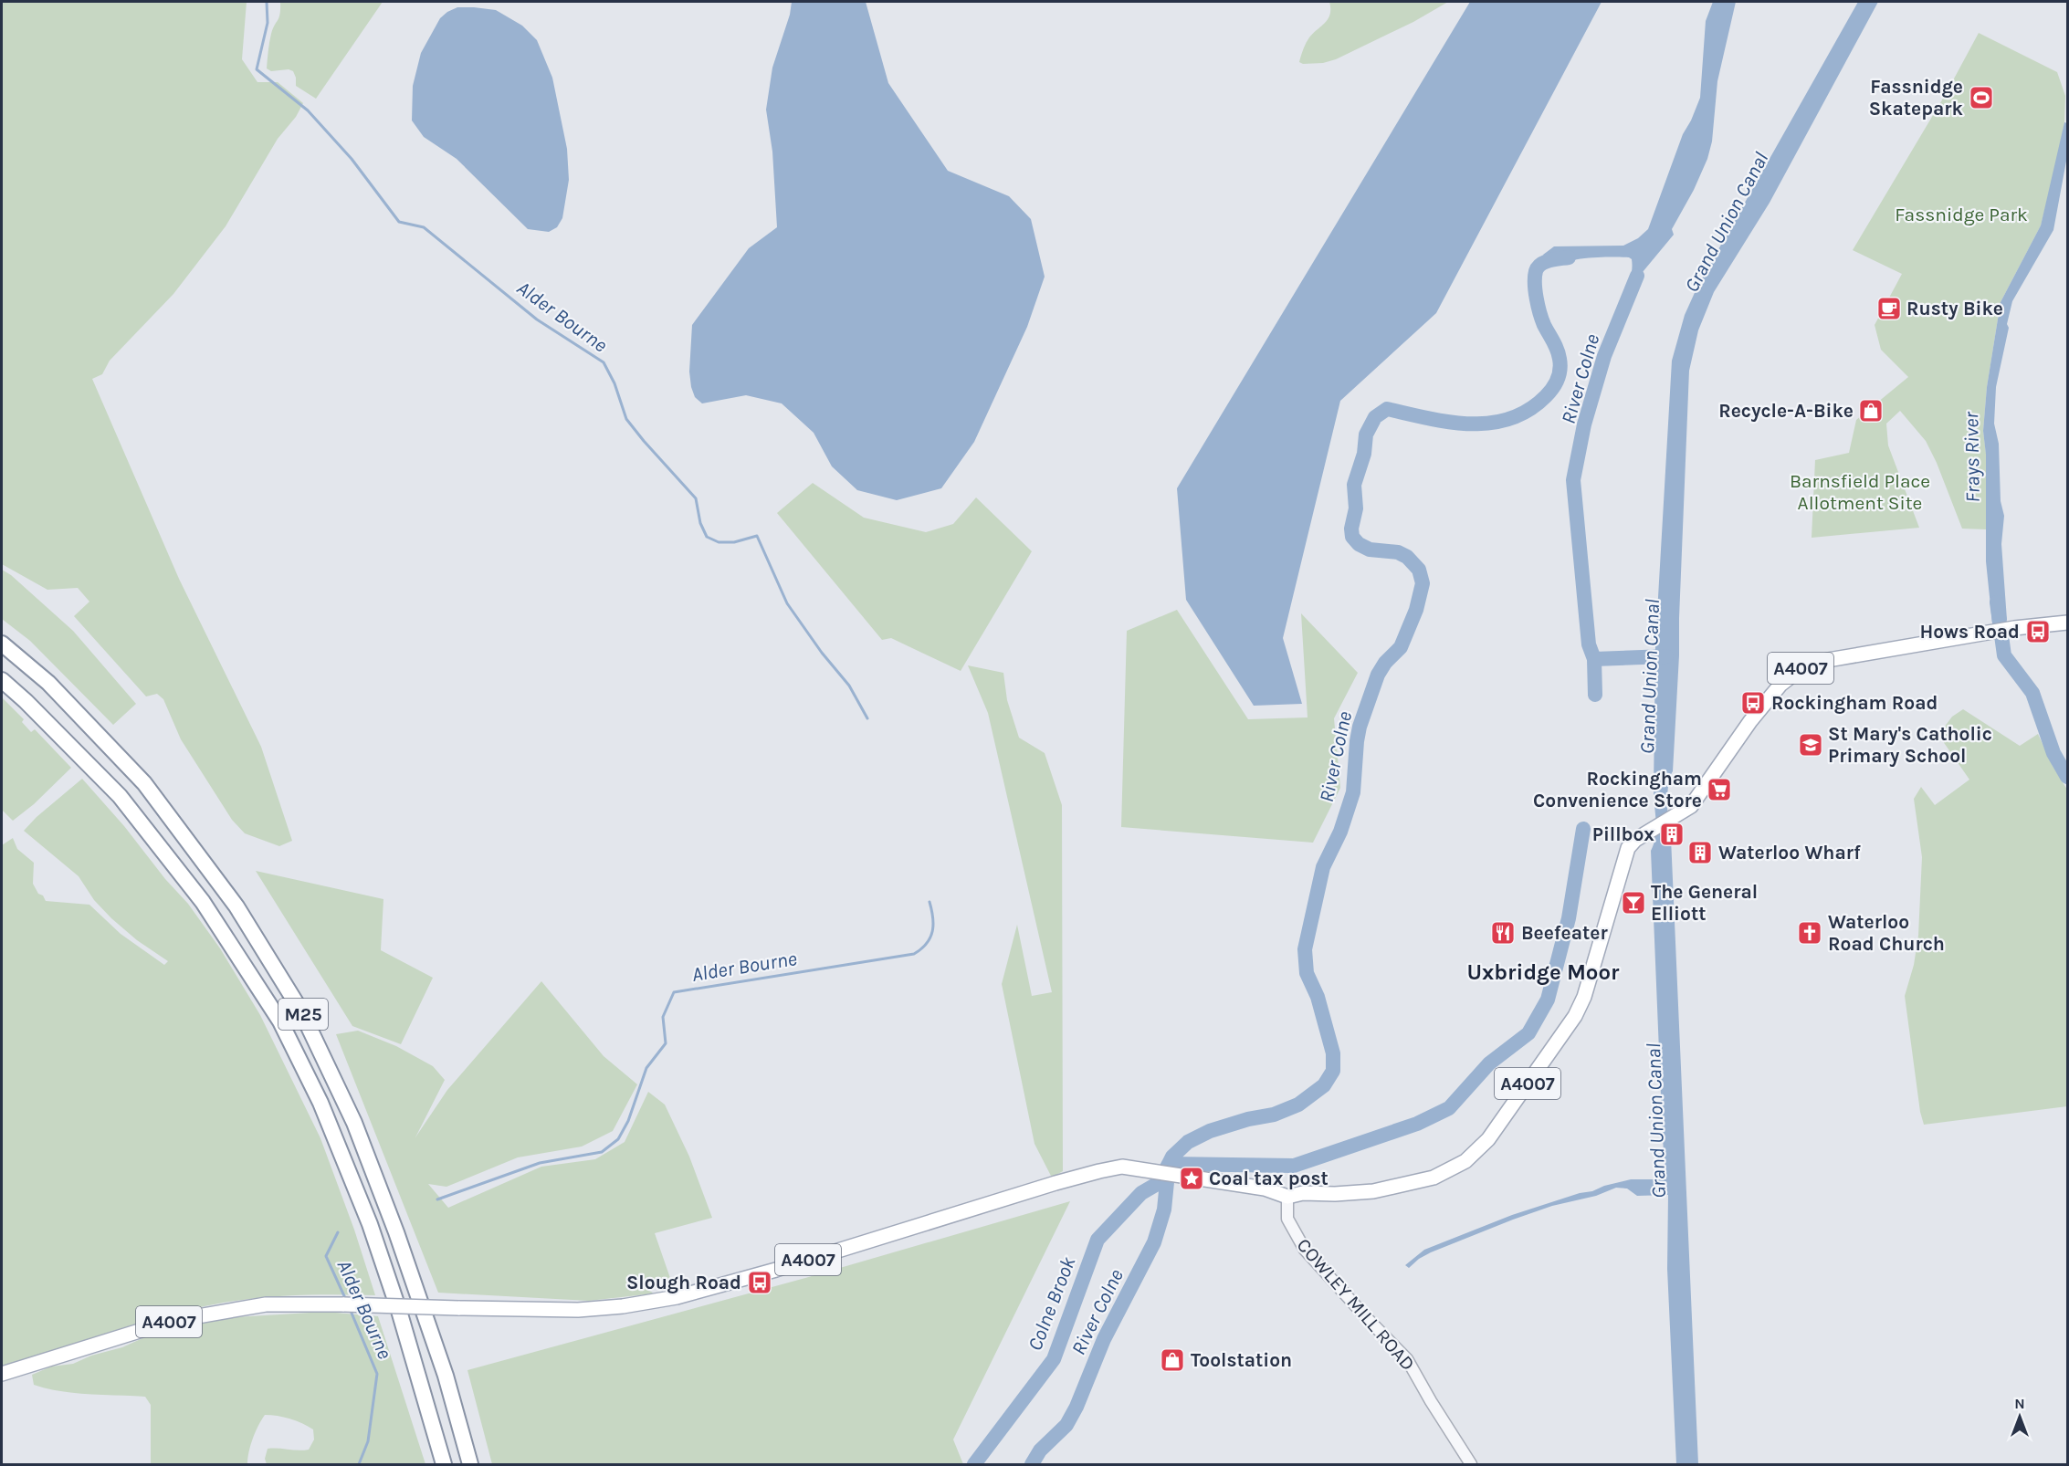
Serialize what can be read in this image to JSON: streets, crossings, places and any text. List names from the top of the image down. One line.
{"streets":{"highway":["M25"],"main road":["A4007"],"street":["COWLEY MILL ROAD"]},"crossings":[["A4007","COWLEY MILL ROAD"]],"districts":["Uxbridge Moor"],"water":["Grand Union Canal","Alder Bourne","River Colne","Frays River","Colne Brook"],"parks":["Fassnidge Park","Barnsfield Place Allotment Site"],"places":{"sports":["Fassnidge Skatepark"],"cafe":["Rusty Bike"],"shop":["Recycle-A-Bike","Toolstation"],"bus stop":["Hows Road","Rockingham Road","Slough Road"],"school or university":["St Mary's Catholic Primary School"],"supermarket":["Rockingham Convenience Store"],"building":["Pillbox","Waterloo Wharf"],"bar":["The General Elliott"],"restaurant":["Beefeater"],"church":["Waterloo Road Church"],"place":["Coal tax post"]},"north":"top"}
